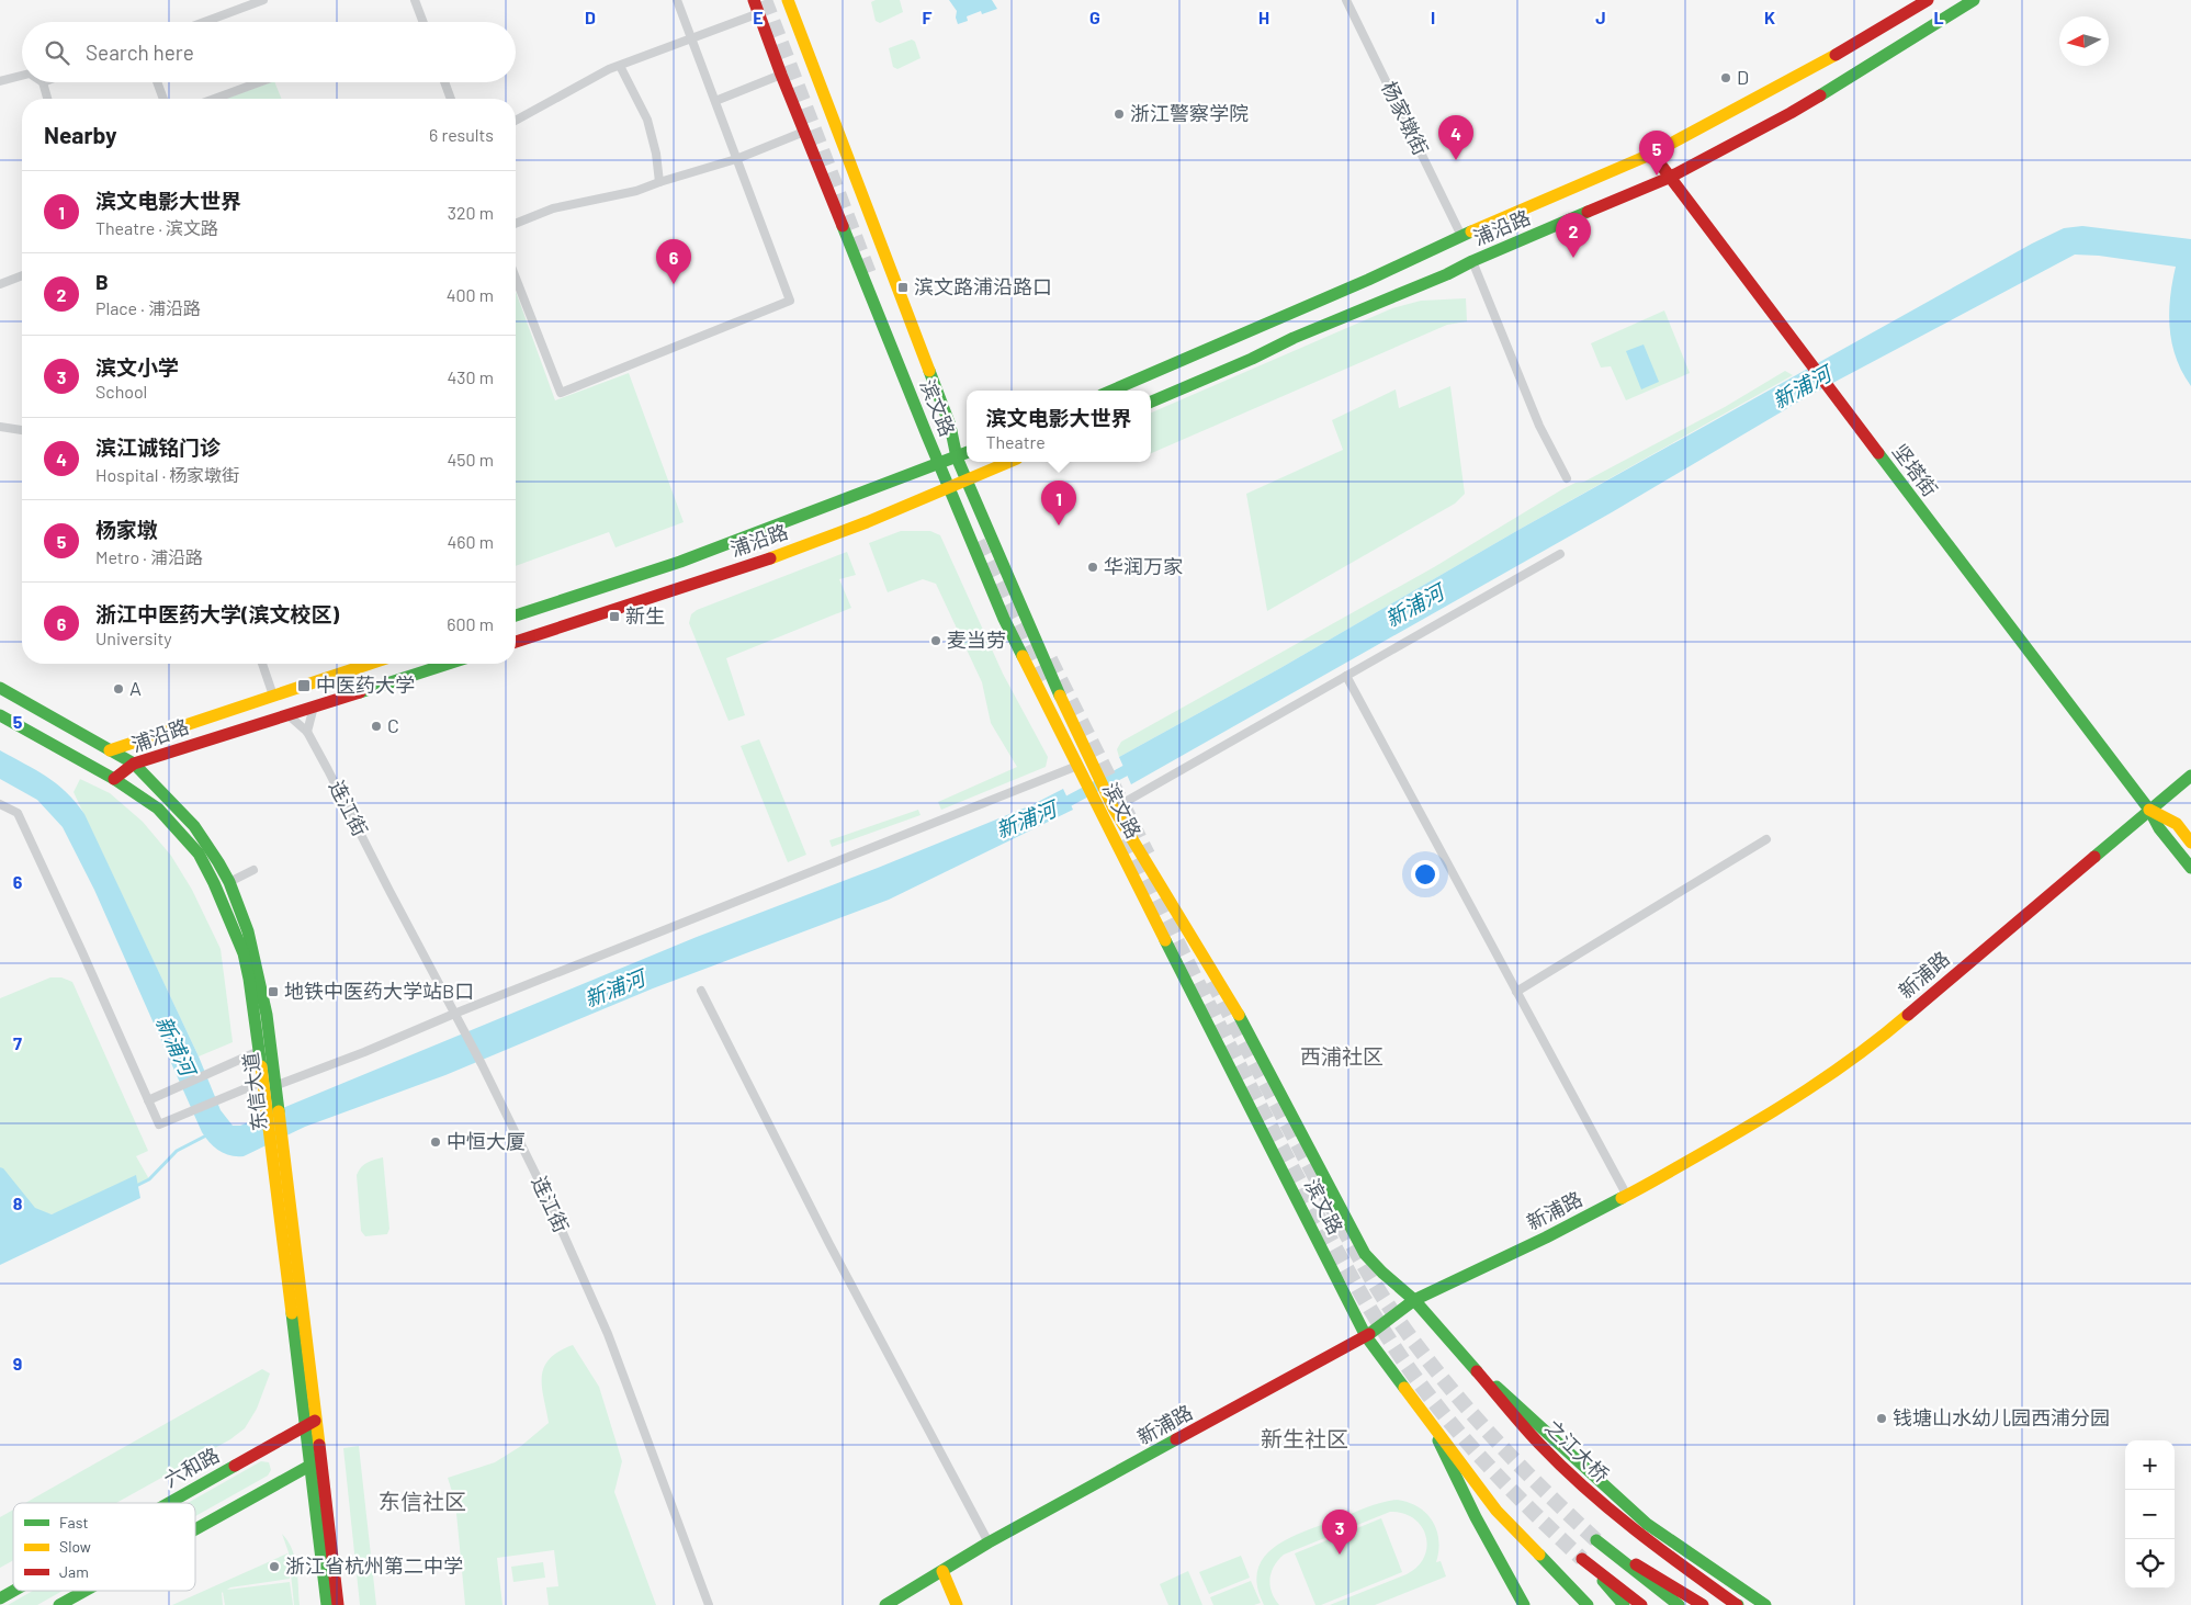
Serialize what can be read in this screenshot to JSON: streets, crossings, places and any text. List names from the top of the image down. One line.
{"streets":{"main road":["浦沿路","滨文路","坚塔街","新浦路","东信大道","之江大桥","六和路"],"street":["杨家墩街","连江街"]},"crossings":[["杨家墩街","浦沿路"],["浦沿路","滨文路"],["浦沿路","坚塔街"],["浦沿路","连江街"],["浦沿路","东信大道"],["滨文路","新浦路"],["滨文路","之江大桥"],["坚塔街","新浦路"],["新浦路","之江大桥"],["东信大道","六和路"]],"districts":["西浦社区","新生社区","东信社区"],"water":["新浦河"],"places":{"other":["D","浙江警察学院","华润万家","麦当劳","A","C","中恒大厦","钱塘山水幼儿园西浦分园","浙江省杭州第二中学"],"transit":["滨文路浦沿路口","新生","中医药大学","地铁中医药大学站B口"]},"legend":["Fast","Slow","Jam"],"north":"left","page":{"search":"Search here","heading":["Nearby","6 results"],"pins":["4","5","2","6","1","3"],"list":[{"mark":"1","name":"滨文电影大世界","note":"Theatre · 滨文路","value":"320 m"},{"mark":"2","name":"B","note":"Place · 浦沿路","value":"400 m"},{"mark":"3","name":"滨文小学","note":"School","value":"430 m"},{"mark":"4","name":"滨江诚铭门诊","note":"Hospital · 杨家墩街","value":"450 m"},{"mark":"5","name":"杨家墩","note":"Metro · 浦沿路","value":"460 m"},{"mark":"6","name":"浙江中医药大学(滨文校区)","note":"University","value":"600 m"}],"popup":["滨文电影大世界","Theatre"],"map_buttons":["+","−"]},"grid":{"columns":["D","E","F","G","H","I","J","K","L"],"rows":["5","6","7","8","9"]}}
